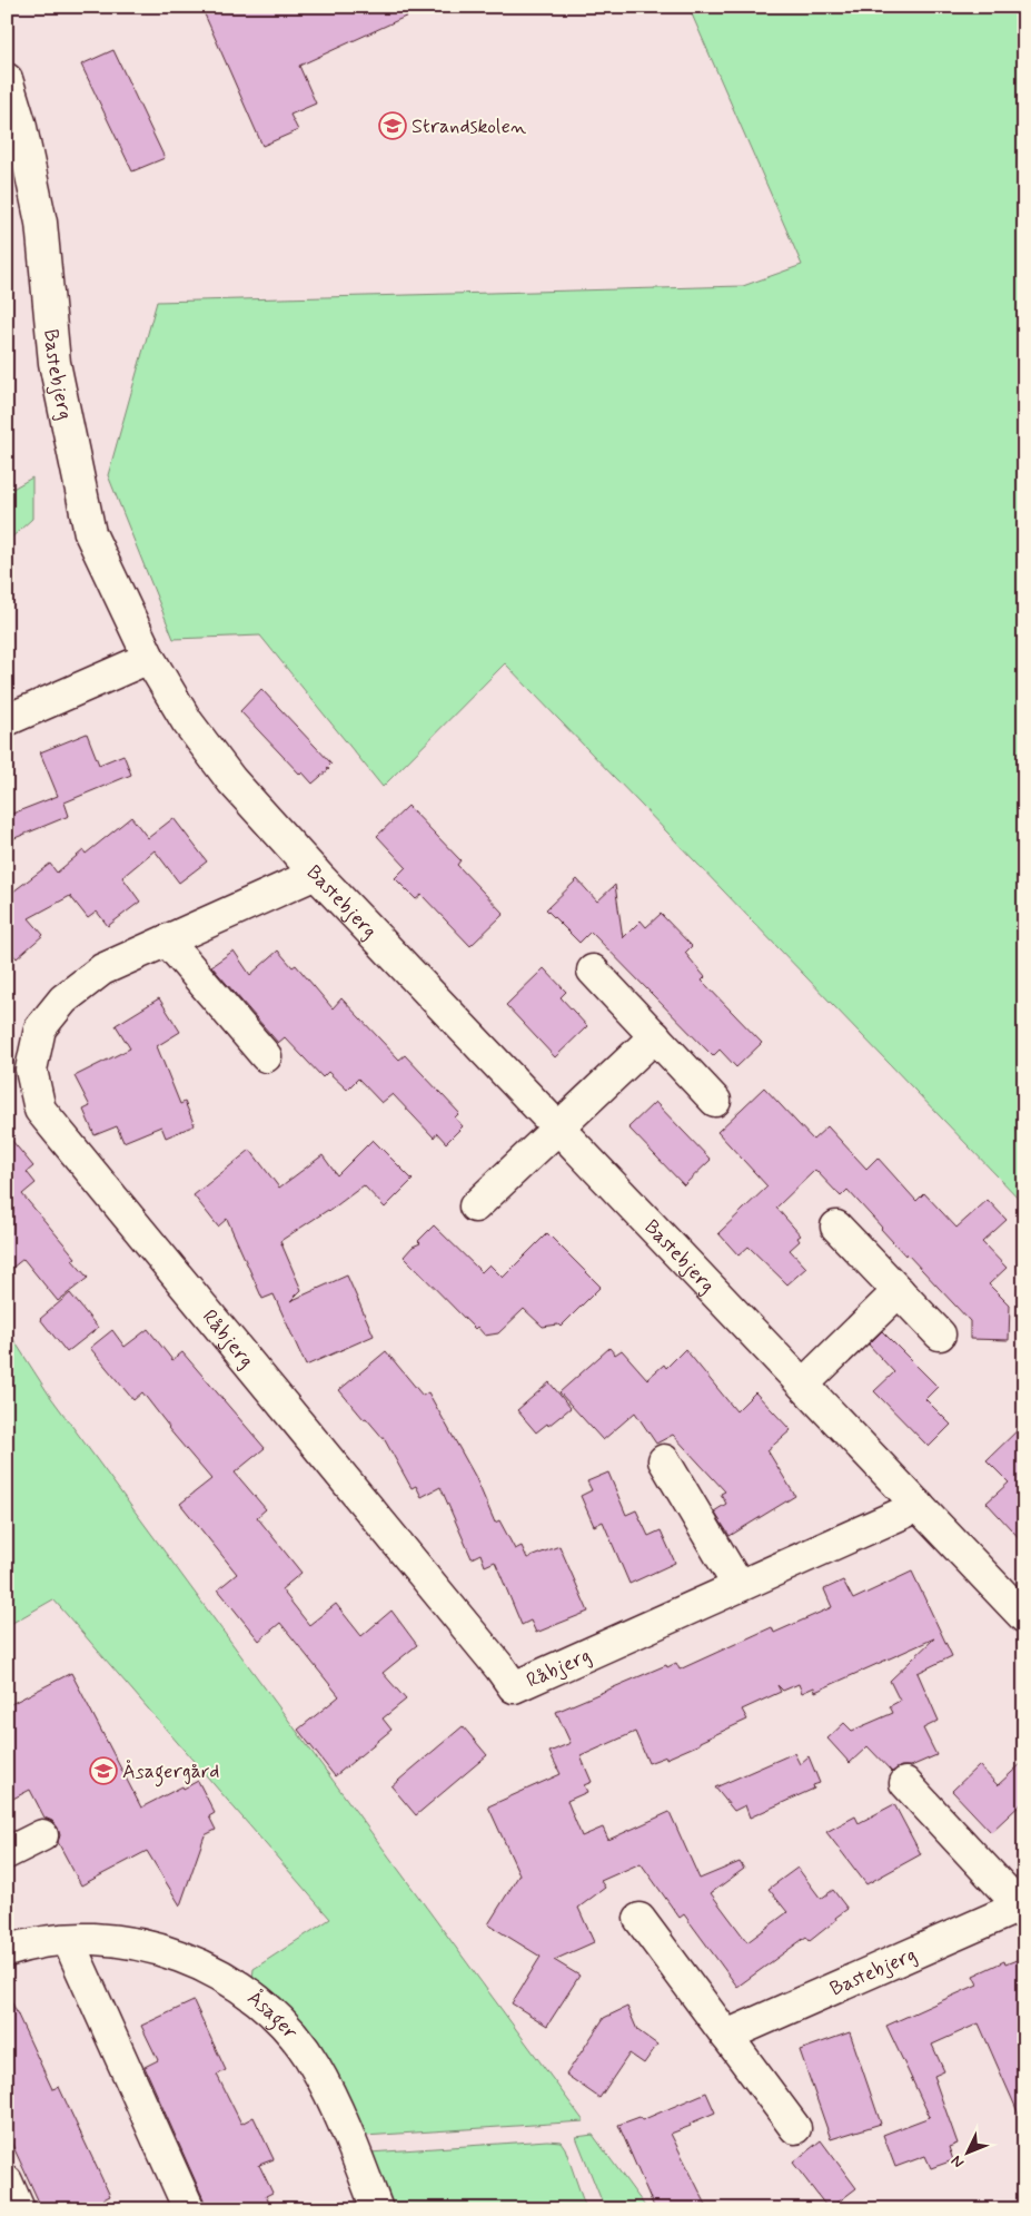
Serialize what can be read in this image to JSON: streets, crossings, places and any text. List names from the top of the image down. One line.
{"streets":{"street":["Bastebjerg","Råbjerg","Åsager"]},"crossings":[["Bastebjerg","Råbjerg"]],"places":{"school or university":["Strandskolen","Åsagergård"]},"north":"bottom left"}
